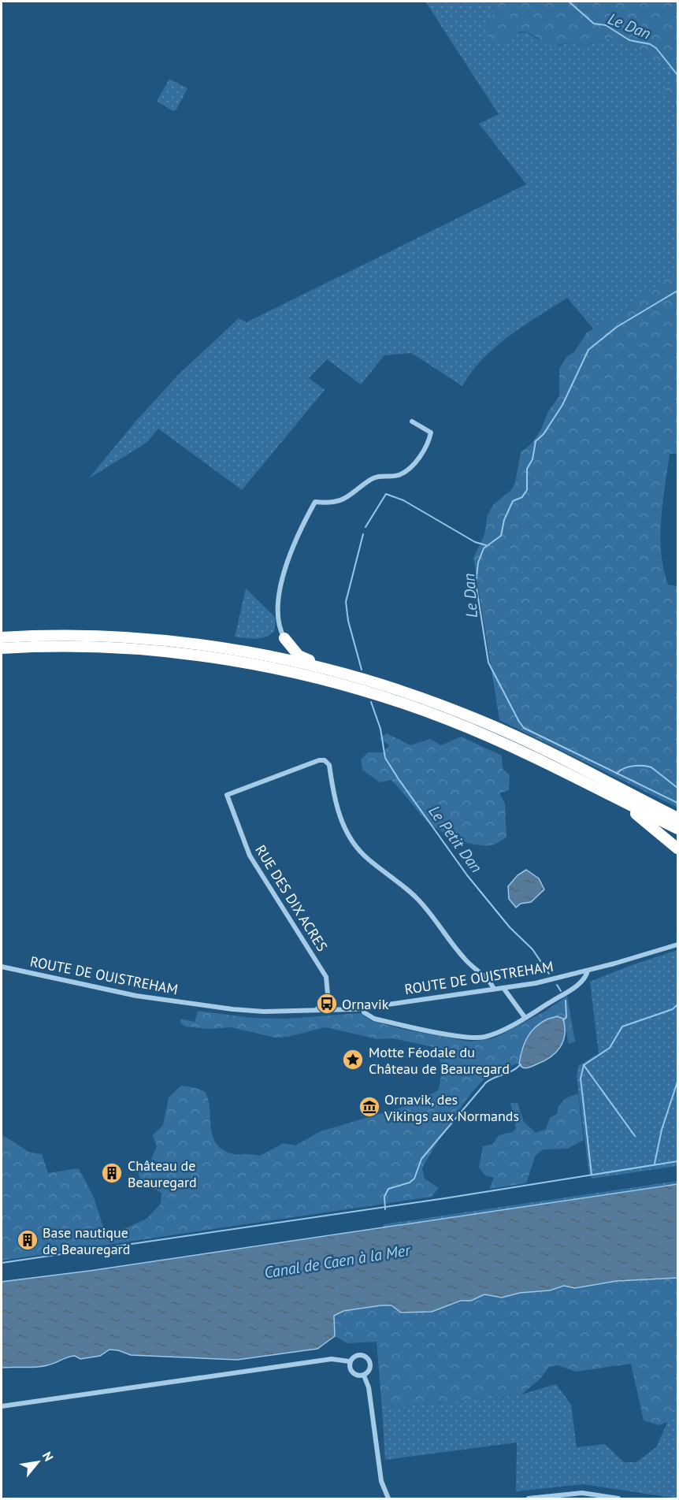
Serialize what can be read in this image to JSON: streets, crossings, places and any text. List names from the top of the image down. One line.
{"streets":{"street":["RUE DES DIX ACRES","ROUTE DE OUISTREHAM"]},"crossings":[["RUE DES DIX ACRES","ROUTE DE OUISTREHAM"]],"water":["Le Dan","Le Petit Dan","Canal de Caen à la Mer"],"places":{"bus stop":["Ornavik"],"place":["Motte Féodale du Château de Beauregard"],"museum":["Ornavik, des Vikings aux Normands"],"building":["Château de Beauregard","Base nautique de Beauregard"]},"north":"top right"}
